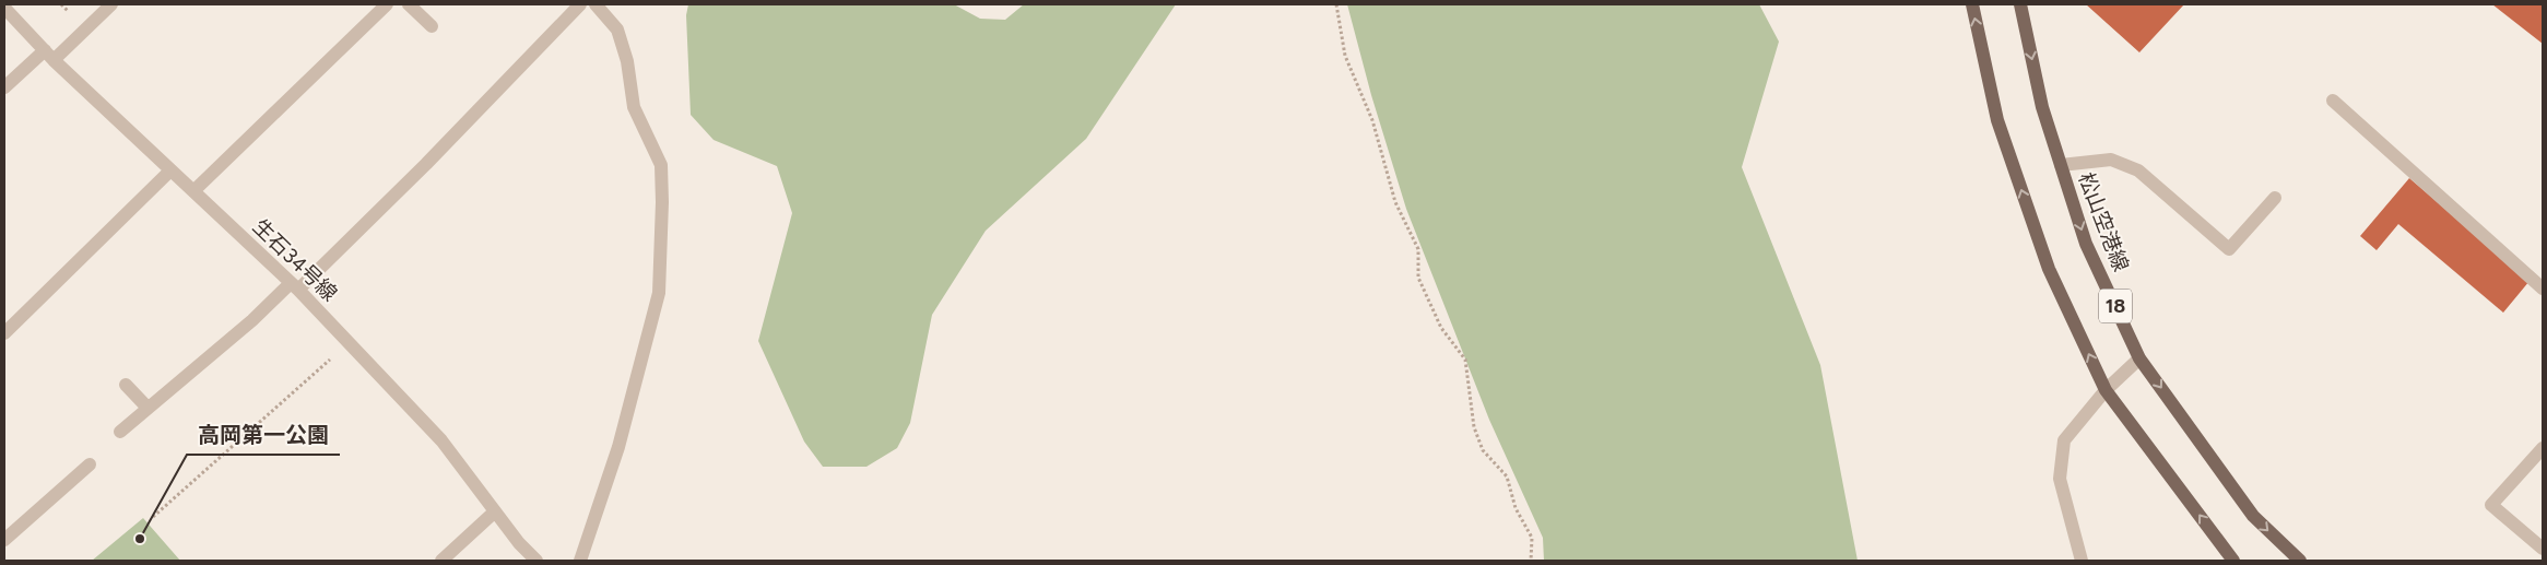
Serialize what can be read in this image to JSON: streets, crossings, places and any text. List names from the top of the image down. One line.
{"streets":{"main road":["松山空港線","18"],"street":["生石34号線"]},"places":["高岡第一公園"]}
